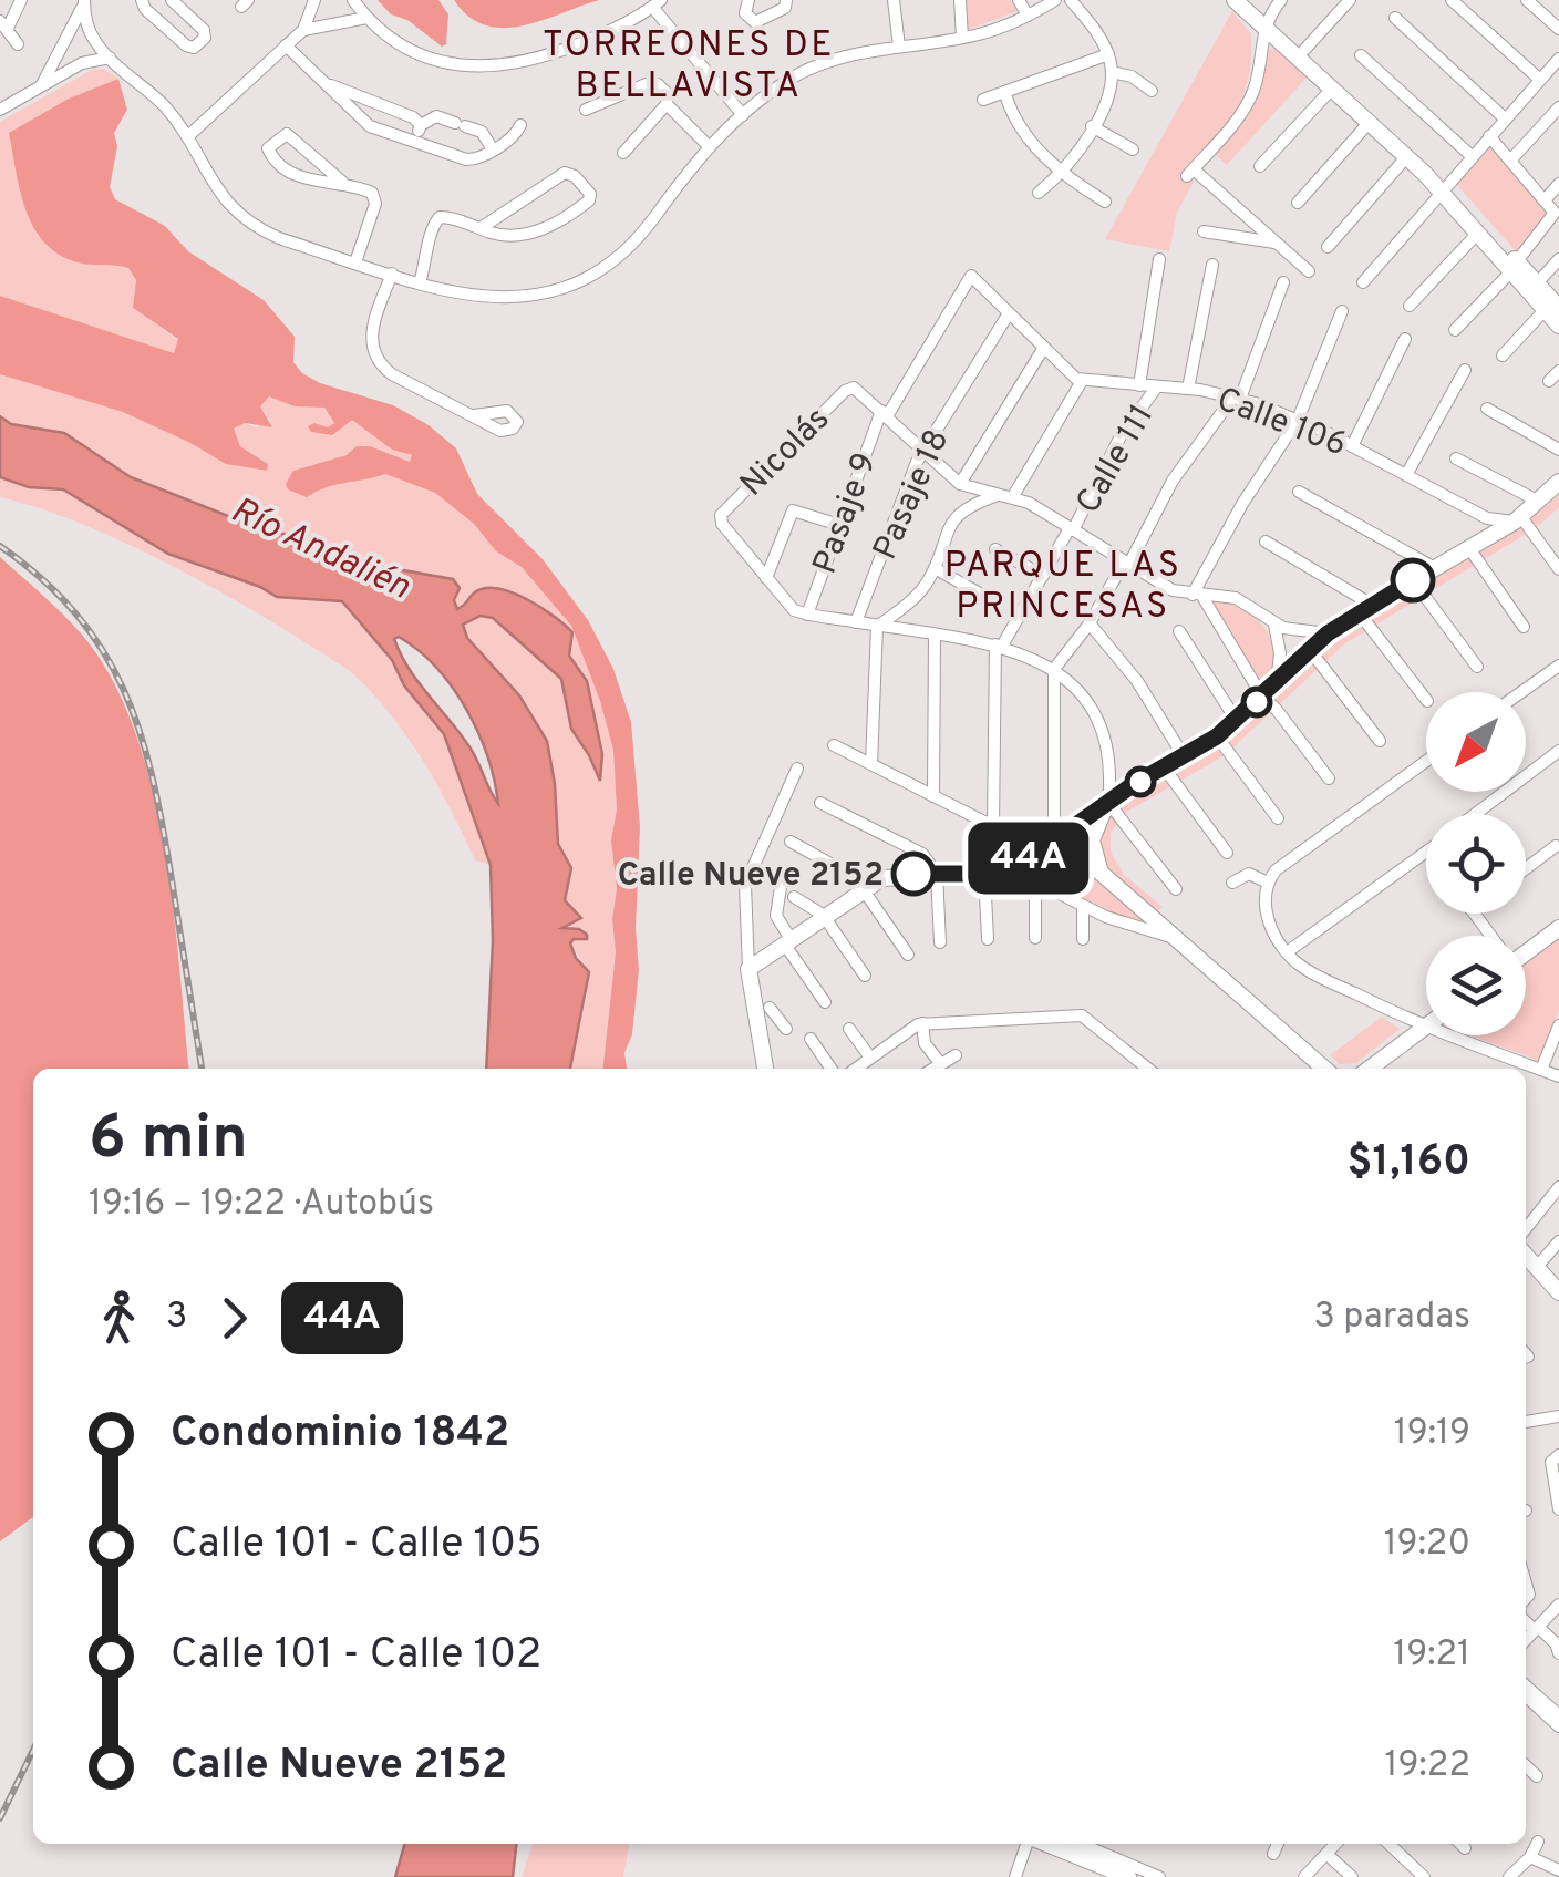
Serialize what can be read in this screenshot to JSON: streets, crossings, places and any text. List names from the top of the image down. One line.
{"streets":{"street":["Calle 106","Nicolás","Calle 111","Pasaje 18","Pasaje 9"]},"crossings":[["Calle 106","Calle 111"],["Nicolás","Pasaje 9"],["Pasaje 18","Pasaje 9"]],"districts":["TORREONES DE BELLAVISTA","PARQUE LAS PRINCESAS"],"water":["Río Andalién"],"places":["Calle Nueve 2152"],"lines":["bus line 44A"],"north":"bottom left","page":{"on_map":"44A","heading":["6 min","19:16 – 19:22 · Autobús","$1,160"],"legs":["3","44A","3 paradas"],"list":[{"name":"Condominio 1842","value":"19:19"},{"name":"Calle 101 - Calle 105","value":"19:20"},{"name":"Calle 101 - Calle 102","value":"19:21"},{"name":"Calle Nueve 2152","value":"19:22"}]}}
